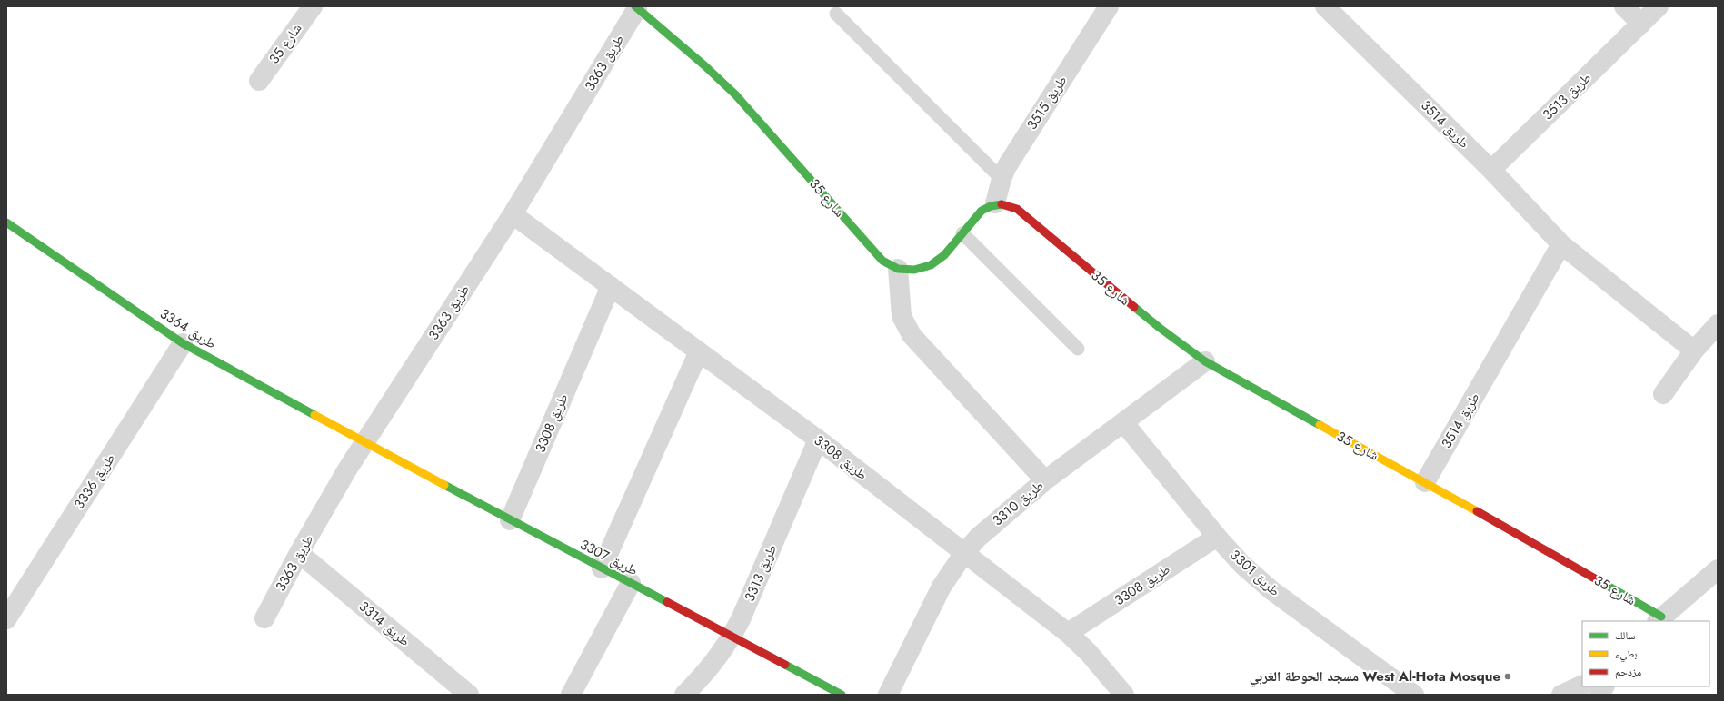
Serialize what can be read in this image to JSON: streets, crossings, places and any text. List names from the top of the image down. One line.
{"streets":{"street":["شارع 35","طريق 3363","طريق 3513","طريق 3515","طريق 3514","طريق 3364","طريق 3308","طريق 3336","طريق 3310","طريق 3307","طريق 3313","طريق 3301","طريق 3314"]},"crossings":[["شارع 35","طريق 3363"],["شارع 35","طريق 3515"],["شارع 35","طريق 3514"],["شارع 35","طريق 3310"],["طريق 3363","طريق 3364"],["طريق 3363","طريق 3308"],["طريق 3363","طريق 3307"],["طريق 3363","طريق 3314"],["طريق 3513","طريق 3514"],["طريق 3364","طريق 3336"],["طريق 3364","طريق 3307"],["طريق 3308","طريق 3310"],["طريق 3308","طريق 3307"],["طريق 3308","طريق 3313"],["طريق 3308","طريق 3301"],["طريق 3310","طريق 3301"],["طريق 3307","طريق 3313"]],"places":["مسجد الحوطة الغربي West Al-Hota Mosque"],"legend":["سالك","بطيء","مزدحم"]}
